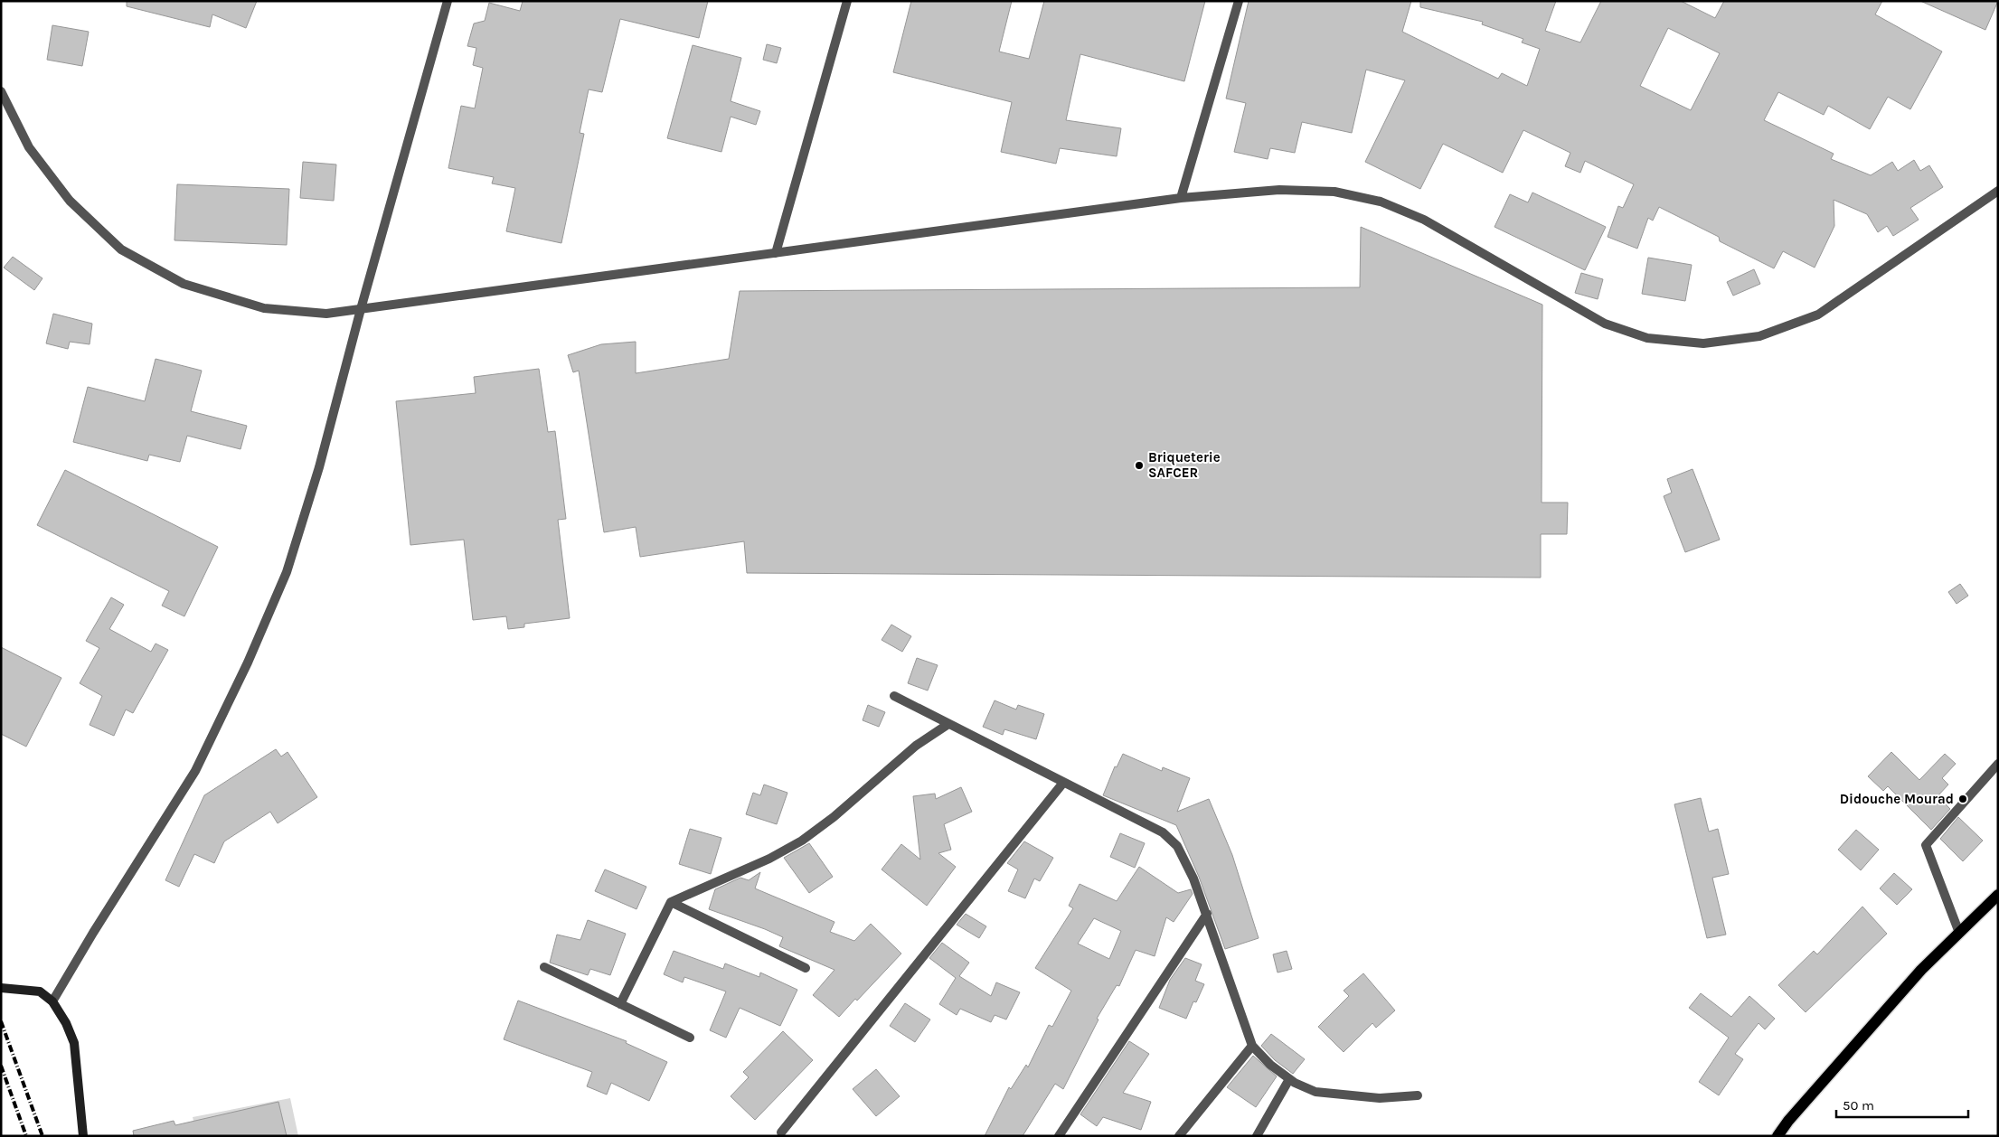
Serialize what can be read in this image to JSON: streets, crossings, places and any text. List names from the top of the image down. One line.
{"places":["Briqueterie SAFCER","Didouche Mourad"],"scale_bar":"50 m"}
